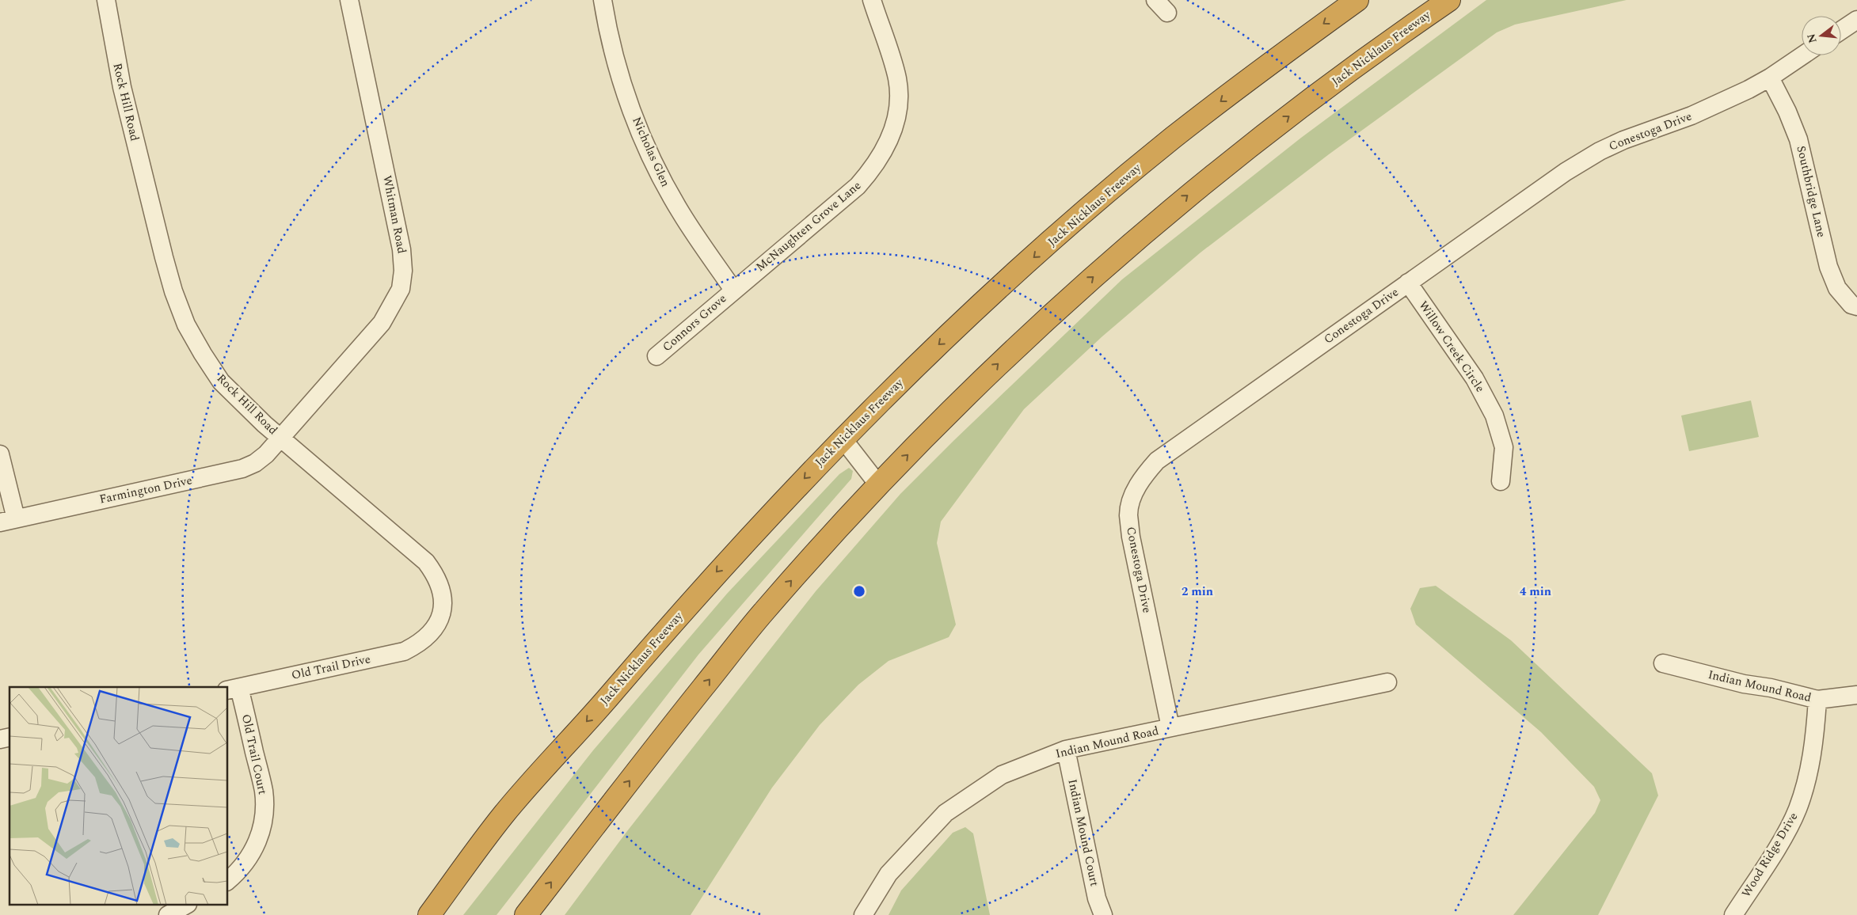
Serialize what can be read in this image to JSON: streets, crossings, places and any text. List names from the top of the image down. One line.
{"streets":{"highway":["Jack Nicklaus Freeway"],"street":["Rock Hill Road","Conestoga Drive","Nicholas Glen","Southbridge Lane","Whitman Road","McNaughten Grove Lane","Connors Grove","Willow Creek Circle","Farmington Drive","Old Trail Drive","Indian Mound Road","Old Trail Court","Indian Mound Court","Wood Ridge Drive"]},"crossings":[["Rock Hill Road","Whitman Road"],["Rock Hill Road","Farmington Drive"],["Rock Hill Road","Old Trail Drive"],["Conestoga Drive","Southbridge Lane"],["Conestoga Drive","Willow Creek Circle"],["Conestoga Drive","Indian Mound Road"],["Nicholas Glen","McNaughten Grove Lane"],["Nicholas Glen","Connors Grove"],["Whitman Road","Farmington Drive"],["McNaughten Grove Lane","Connors Grove"],["Old Trail Drive","Old Trail Court"],["Indian Mound Road","Indian Mound Court"],["Indian Mound Road","Wood Ridge Drive"]],"north":"left","rings":["2 min","4 min"]}
